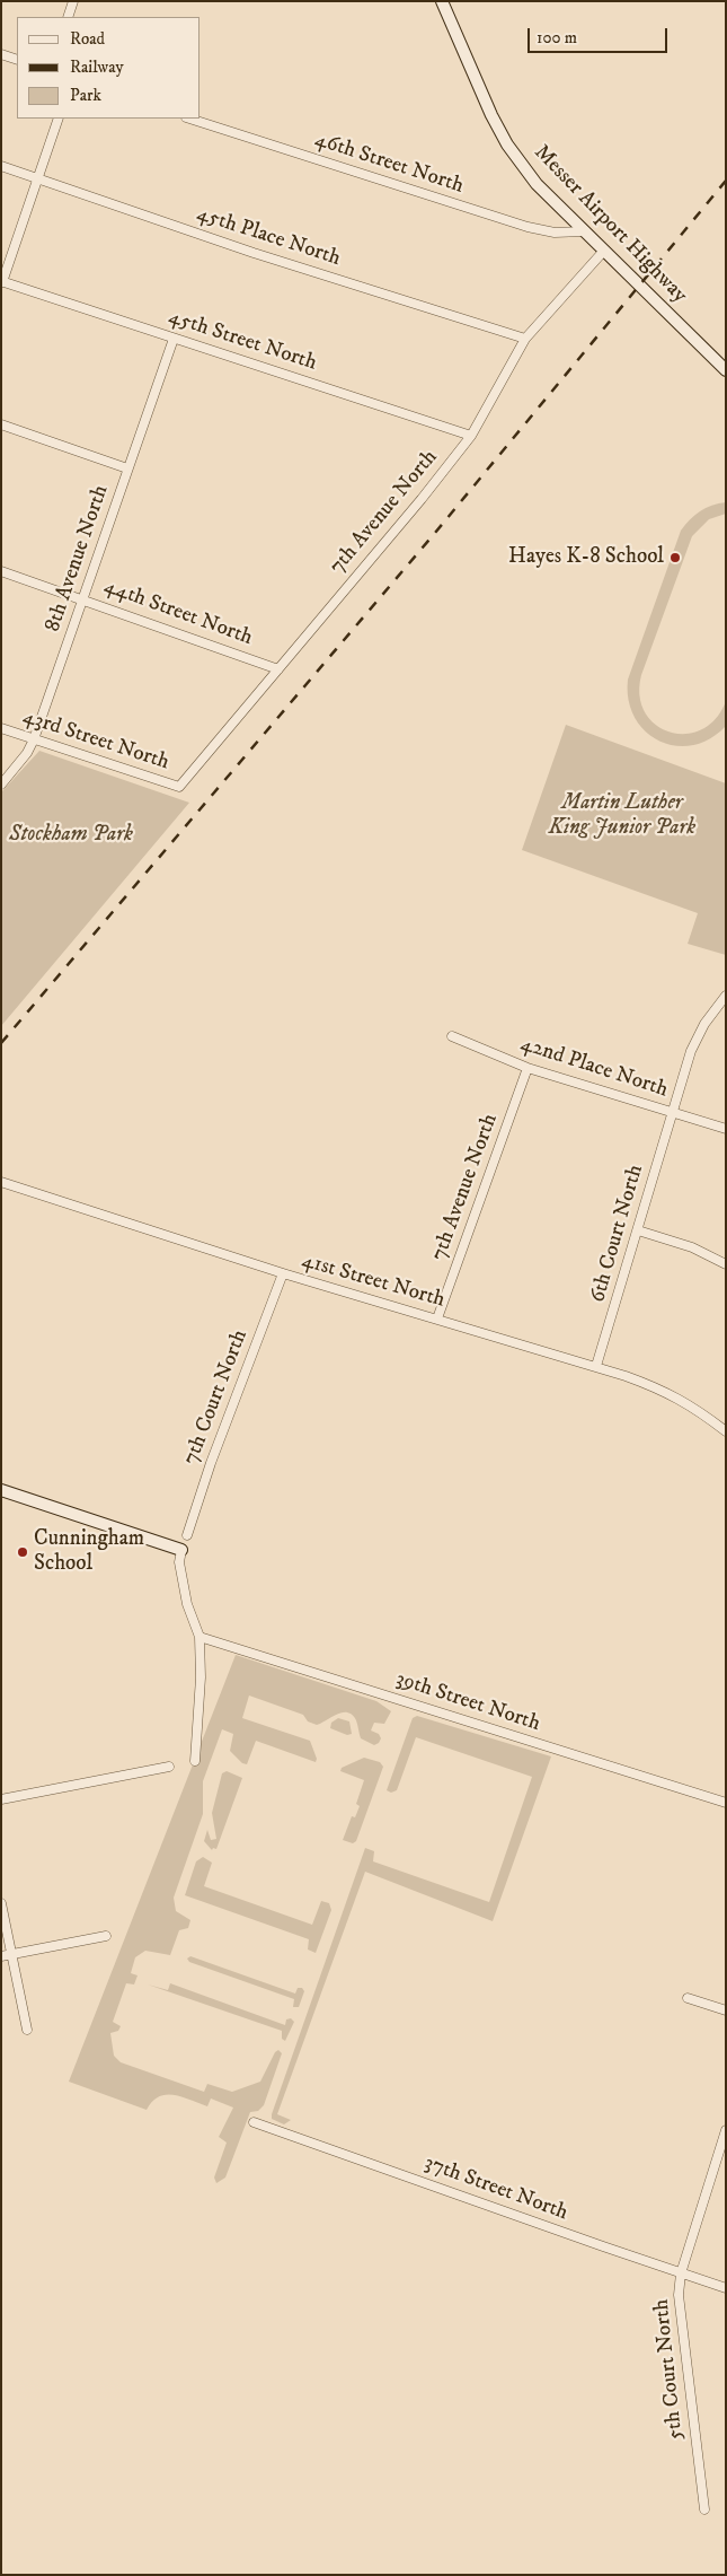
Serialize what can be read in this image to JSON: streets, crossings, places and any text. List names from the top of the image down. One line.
{"streets":{"main road":["Messer Airport Highway"],"street":["46th Street North","45th Place North","45th Street North","7th Avenue North","8th Avenue North","44th Street North","43rd Street North","42nd Place North","6th Court North","41st Street North","7th Court North","39th Street North","37th Street North","5th Court North"]},"crossings":[["46th Street North","Messer Airport Highway"],["Messer Airport Highway","7th Avenue North"],["45th Place North","7th Avenue North"],["45th Street North","7th Avenue North"],["45th Street North","8th Avenue North"],["7th Avenue North","44th Street North"],["7th Avenue North","43rd Street North"],["7th Avenue North","42nd Place North"],["7th Avenue North","41st Street North"],["8th Avenue North","44th Street North"],["8th Avenue North","43rd Street North"],["42nd Place North","6th Court North"],["6th Court North","41st Street North"],["41st Street North","7th Court North"],["37th Street North","5th Court North"]],"parks":["Martin Luther King Junior Park","Stockham Park"],"places":["Hayes K-8 School","Cunningham School"],"legend":["Road","Railway","Park"],"scale_bar":"100 m"}
